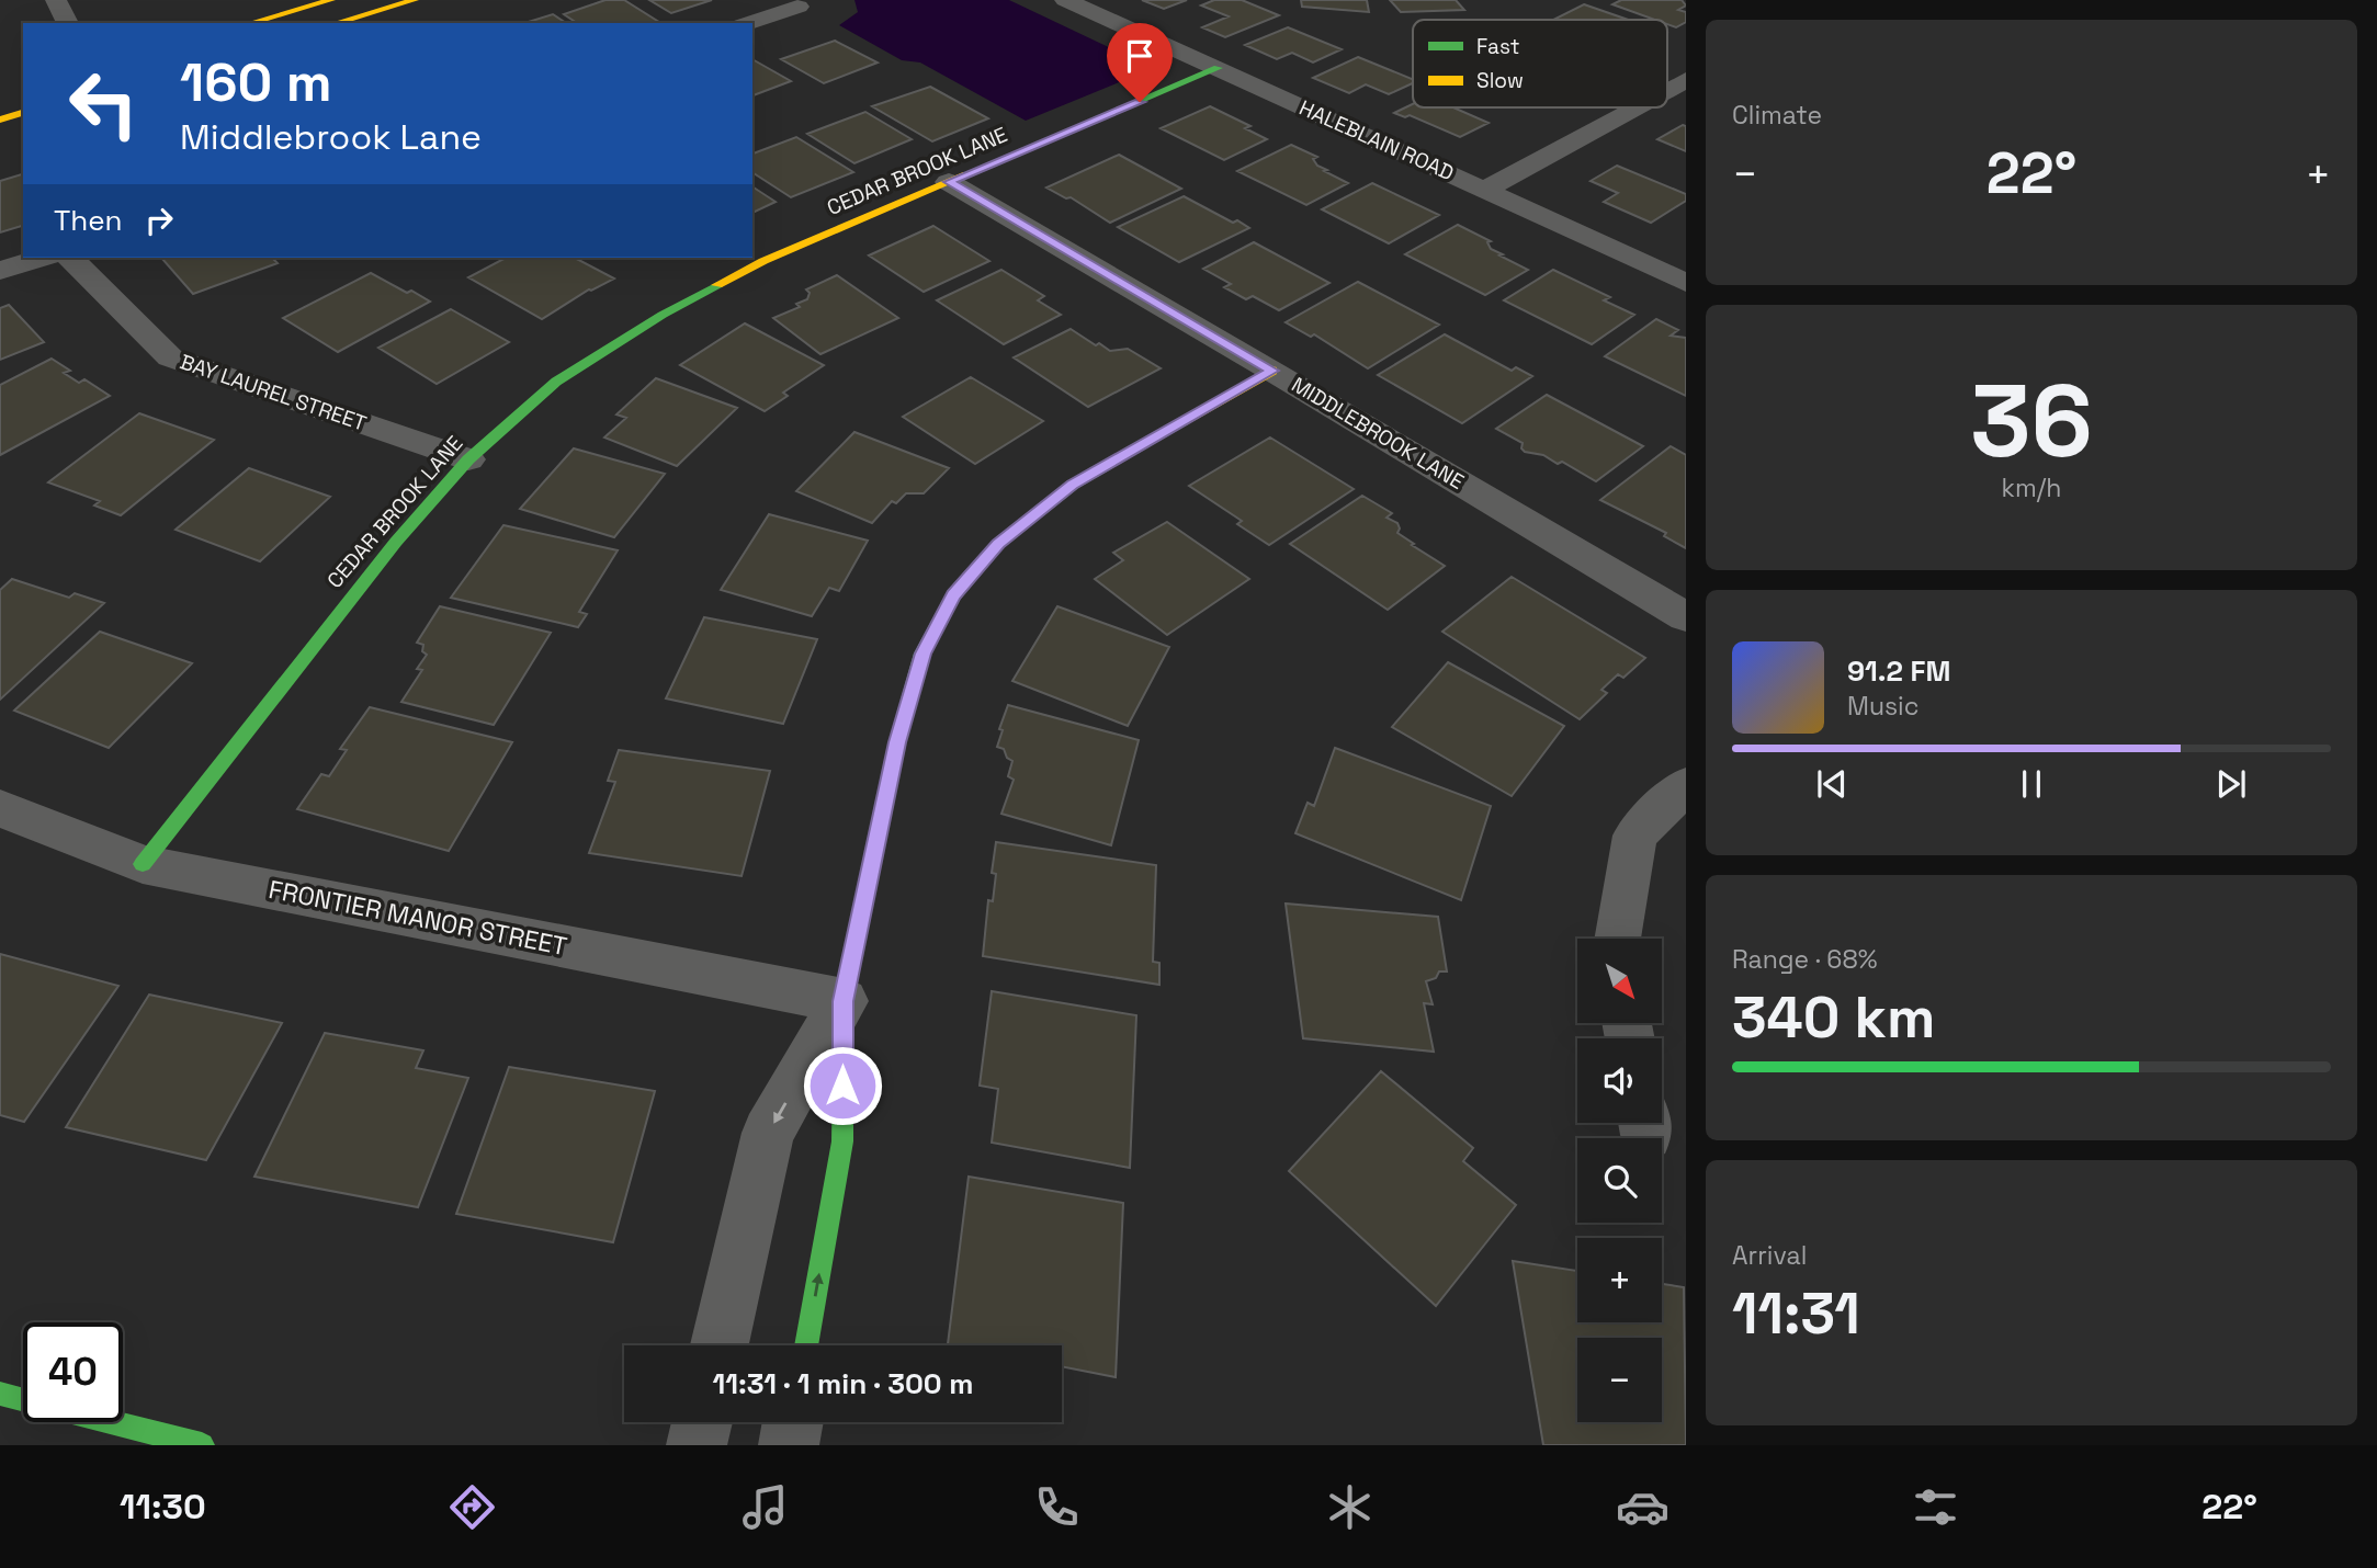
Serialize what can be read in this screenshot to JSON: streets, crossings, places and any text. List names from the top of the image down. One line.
{"streets":{"street":["HALEBLAIN ROAD","CEDAR BROOK LANE","BAY LAUREL STREET","MIDDLEBROOK LANE","FRONTIER MANOR STREET"]},"crossings":[["HALEBLAIN ROAD","CEDAR BROOK LANE"],["CEDAR BROOK LANE","BAY LAUREL STREET"],["CEDAR BROOK LANE","MIDDLEBROOK LANE"],["CEDAR BROOK LANE","FRONTIER MANOR STREET"]],"legend":["Fast","Slow"],"north":"bottom right","page":{"tile":["Climate",["36","km/h"],["Range · 68%","340 km"],["Arrival","11:31"]],"turn":["160 m","Middlebrook Lane"],"heat":["−","22°","+"],"then":"Then","song":["91.2 FM","Music"],"map_buttons":["+","−"],"limit":"40","trip":"11:31 · 1 min · 300 m","tabs":["11:30","22°"]}}
